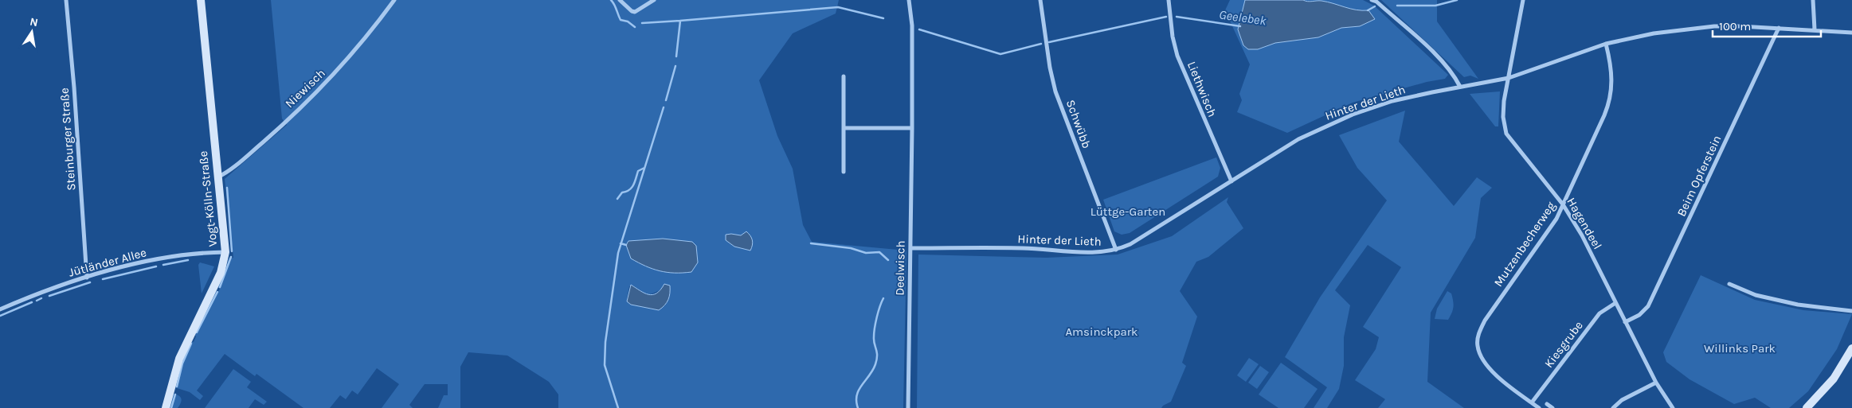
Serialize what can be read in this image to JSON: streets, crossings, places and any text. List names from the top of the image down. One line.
{"streets":{"street":["Niewisch","Liethwisch","Hinter der Lieth","Schwübb","Steinburger Straße","Beim Opferstein","Vogt-Kölln-Straße","Hagendeel","Mutzenbecherweg","Jütländer Allee","Deelwisch","Kiesgrube"]},"crossings":[["Niewisch","Vogt-Kölln-Straße"],["Liethwisch","Hinter der Lieth"],["Hinter der Lieth","Schwübb"],["Hinter der Lieth","Beim Opferstein"],["Hinter der Lieth","Hagendeel"],["Hinter der Lieth","Mutzenbecherweg"],["Hinter der Lieth","Deelwisch"],["Steinburger Straße","Jütländer Allee"],["Beim Opferstein","Hagendeel"],["Vogt-Kölln-Straße","Jütländer Allee"],["Hagendeel","Mutzenbecherweg"],["Hagendeel","Kiesgrube"],["Mutzenbecherweg","Kiesgrube"]],"water":["Geelebek"],"parks":["Lüttge-Garten","Amsinckpark","Willinks Park"],"scale_bar":"100 m","north":"top"}
